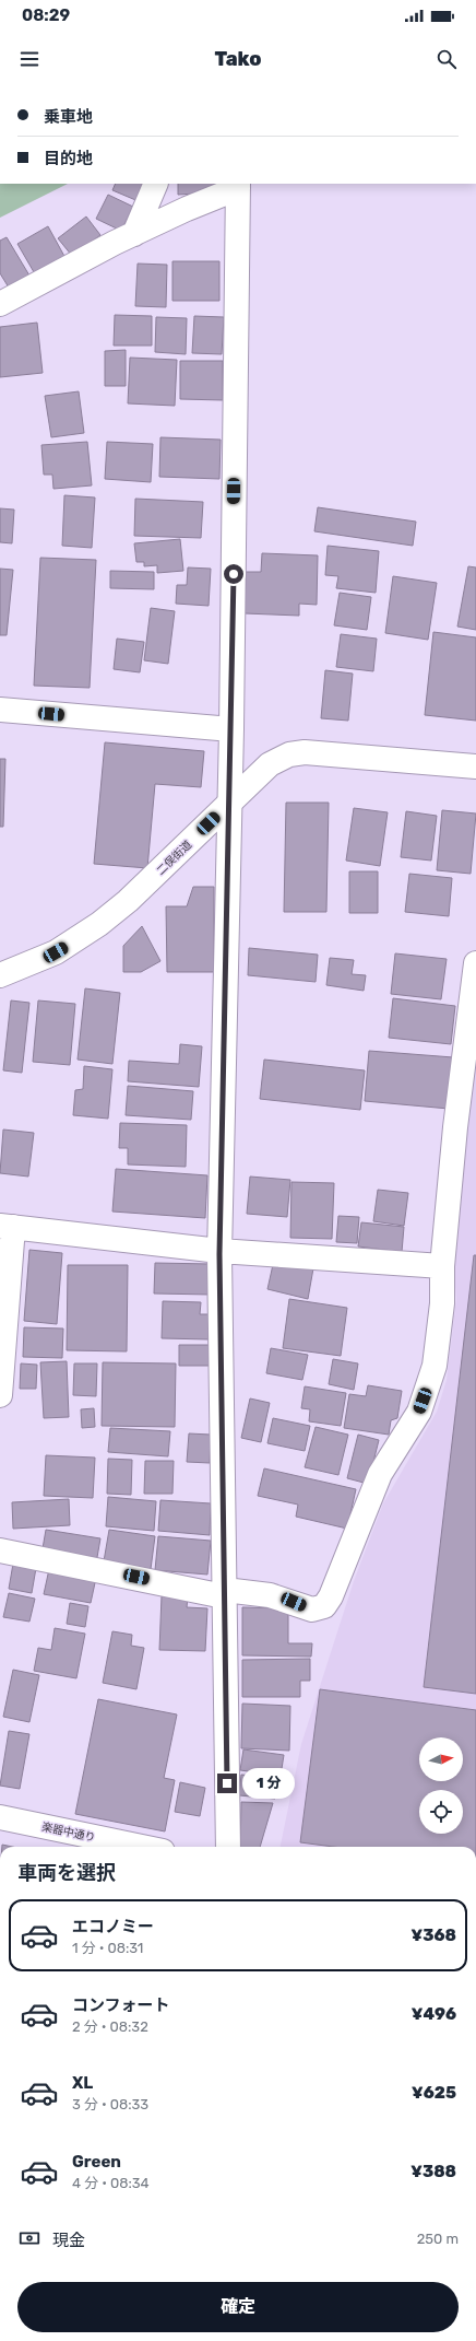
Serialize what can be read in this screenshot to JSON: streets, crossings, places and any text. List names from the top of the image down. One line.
{"streets":{"street":["二俣街道","楽器中通り"]},"north":"right","page":{"status":"08:29","header":"Tako","banner":["乗車地","目的地"],"bubble":"1 分","heading":"車両を選択","list":[{"name":"エコノミー","note":"1 分 · 08:31","value":"¥368"},{"name":"コンフォート","note":"2 分 · 08:32","value":"¥496"},{"name":"XL","note":"3 分 · 08:33","value":"¥625"},{"name":"Green","note":"4 分 · 08:34","value":"¥388"}],"pay":["現金","250 m"],"buttons":"確定"}}
